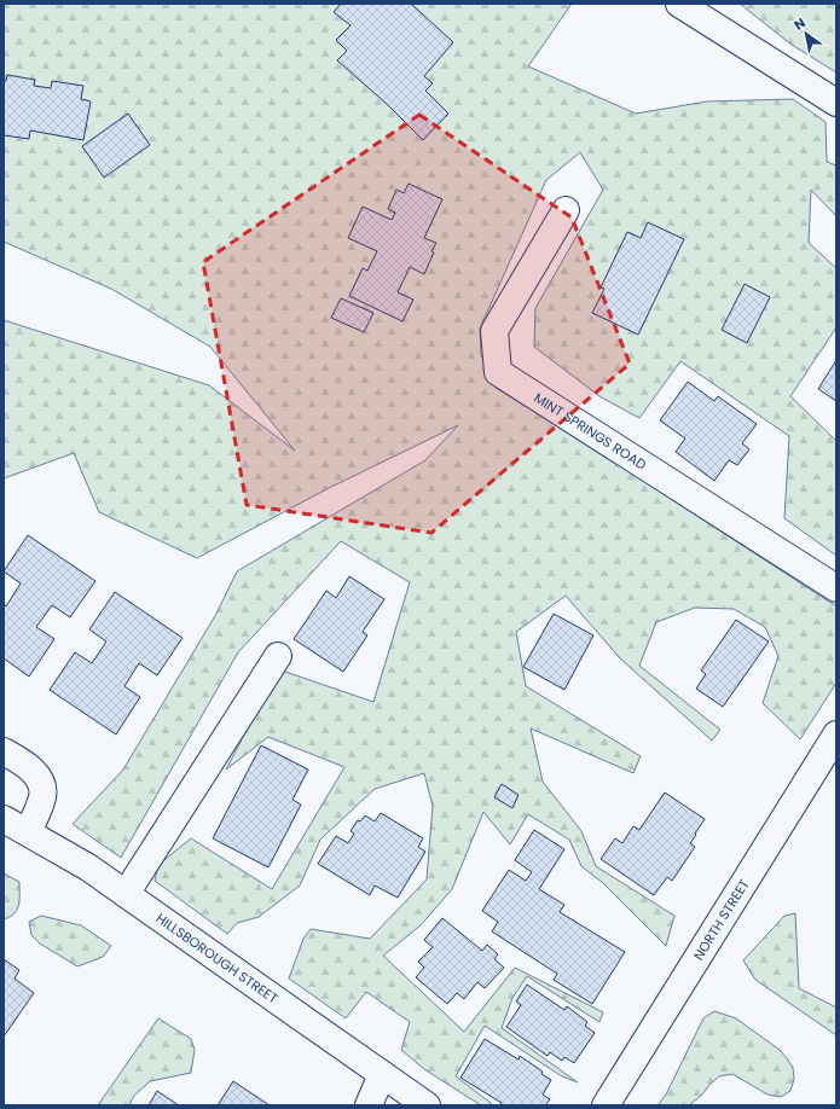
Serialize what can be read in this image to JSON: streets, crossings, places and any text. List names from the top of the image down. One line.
{"streets":{"street":["MINT SPRINGS ROAD","NORTH STREET","HILLSBOROUGH STREET"]},"north":"top left"}
